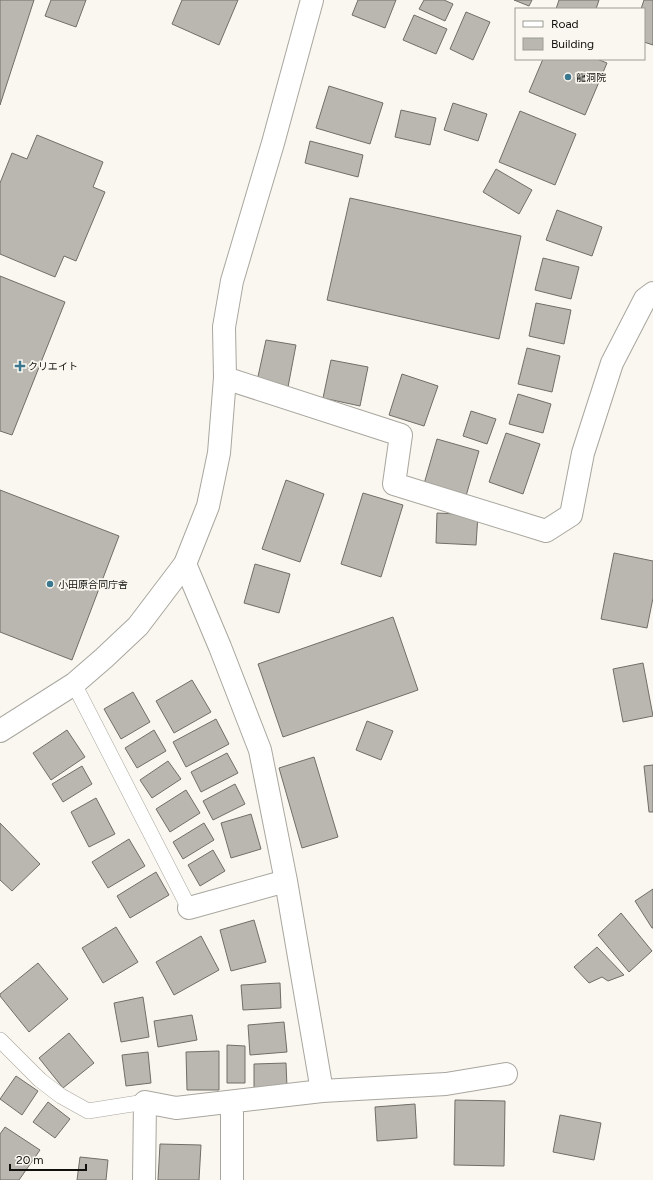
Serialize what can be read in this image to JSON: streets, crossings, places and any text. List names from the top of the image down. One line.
{"places":{"other":["龍洞院","小田原合同庁舎"],"health":["クリエイト"]},"legend":["Road","Building"],"scale_bar":"20 m"}
